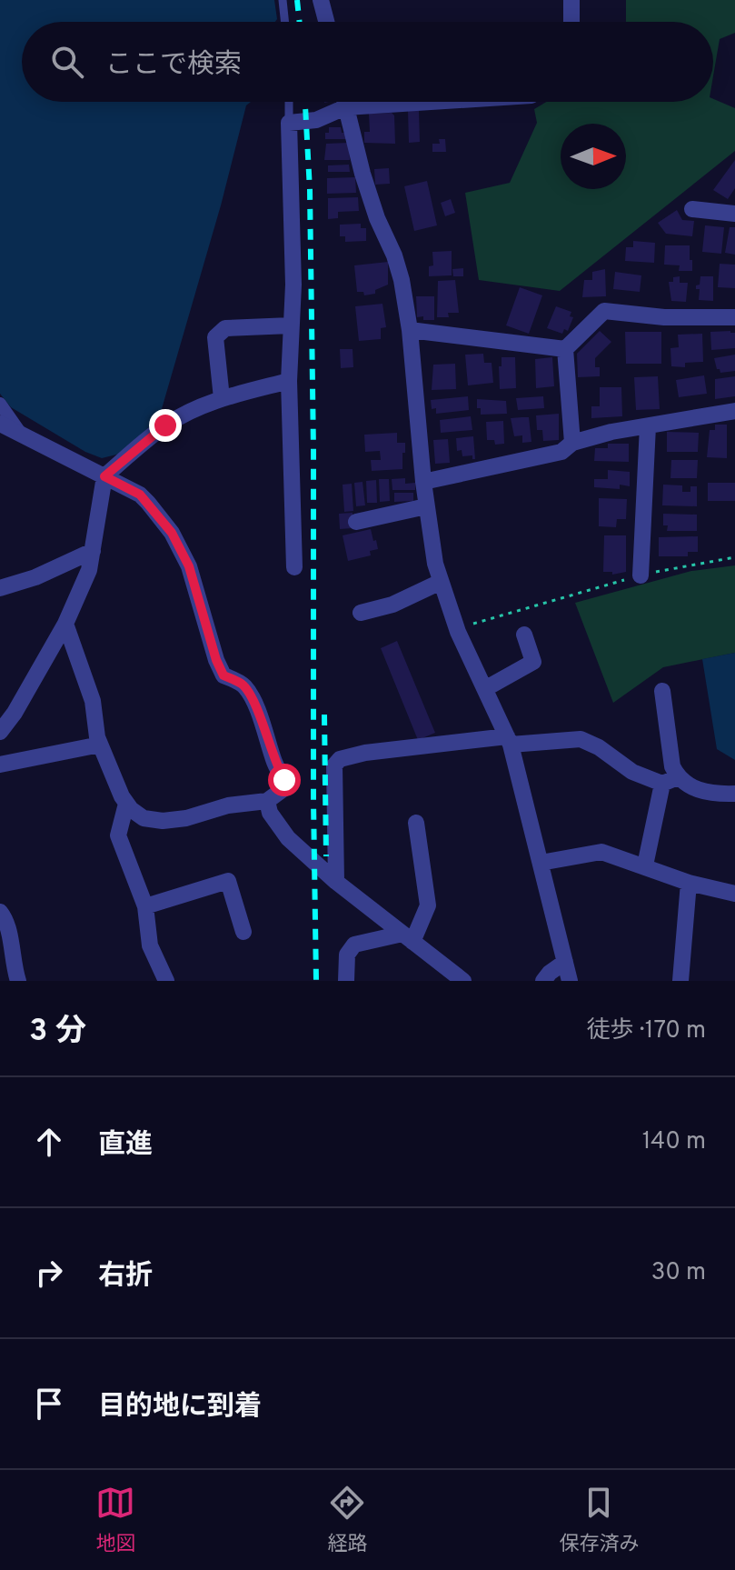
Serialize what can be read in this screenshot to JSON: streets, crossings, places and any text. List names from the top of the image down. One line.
{"north":"right","page":{"search":"ここで検索","heading":["3 分","徒歩 · 170 m"],"list":[["直進","140 m"],["右折","30 m"],"目的地に到着"],"nav":["地図","経路","保存済み"]}}
